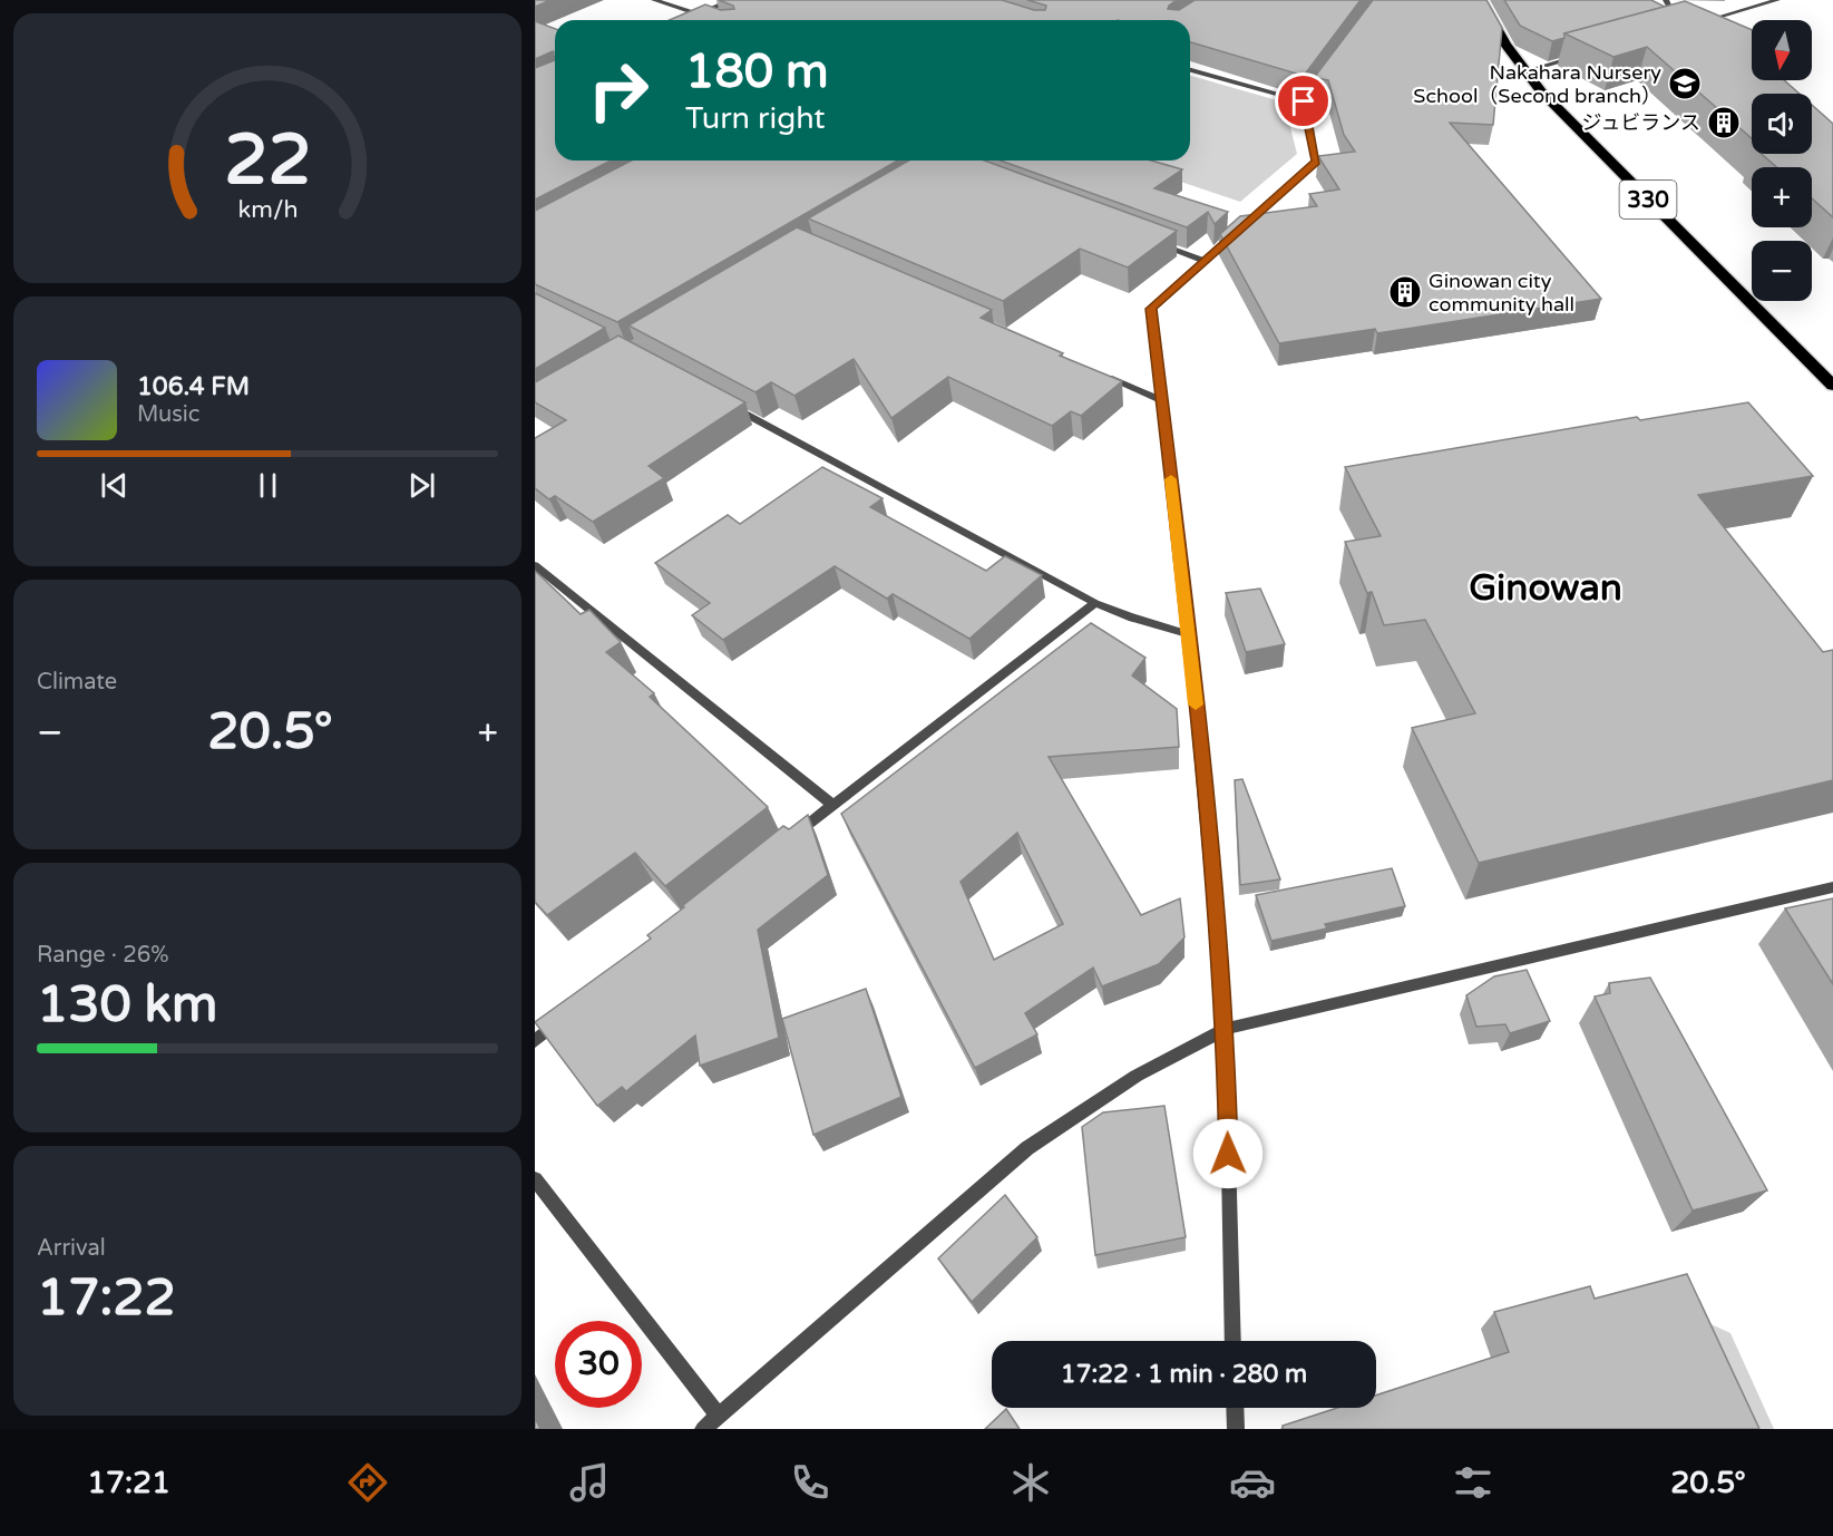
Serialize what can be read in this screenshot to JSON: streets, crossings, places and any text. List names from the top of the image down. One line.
{"streets":{"highway":["330"]},"districts":["Ginowan"],"places":{"school or university":["Nakahara Nursery School（Second branch）"],"building":["ジュビランス","Ginowan city community hall"]},"north":"bottom","page":{"map_buttons":["+","−"],"turn":["180 m","Turn right"],"song":["106.4 FM","Music"],"tile":["Climate",["Range · 26%","130 km"],["Arrival","17:22"]],"heat":["−","20.5°","+"],"limit":"30","trip":"17:22 · 1 min · 280 m","tabs":["17:21","20.5°"],"gauge":["22","km/h"]}}
